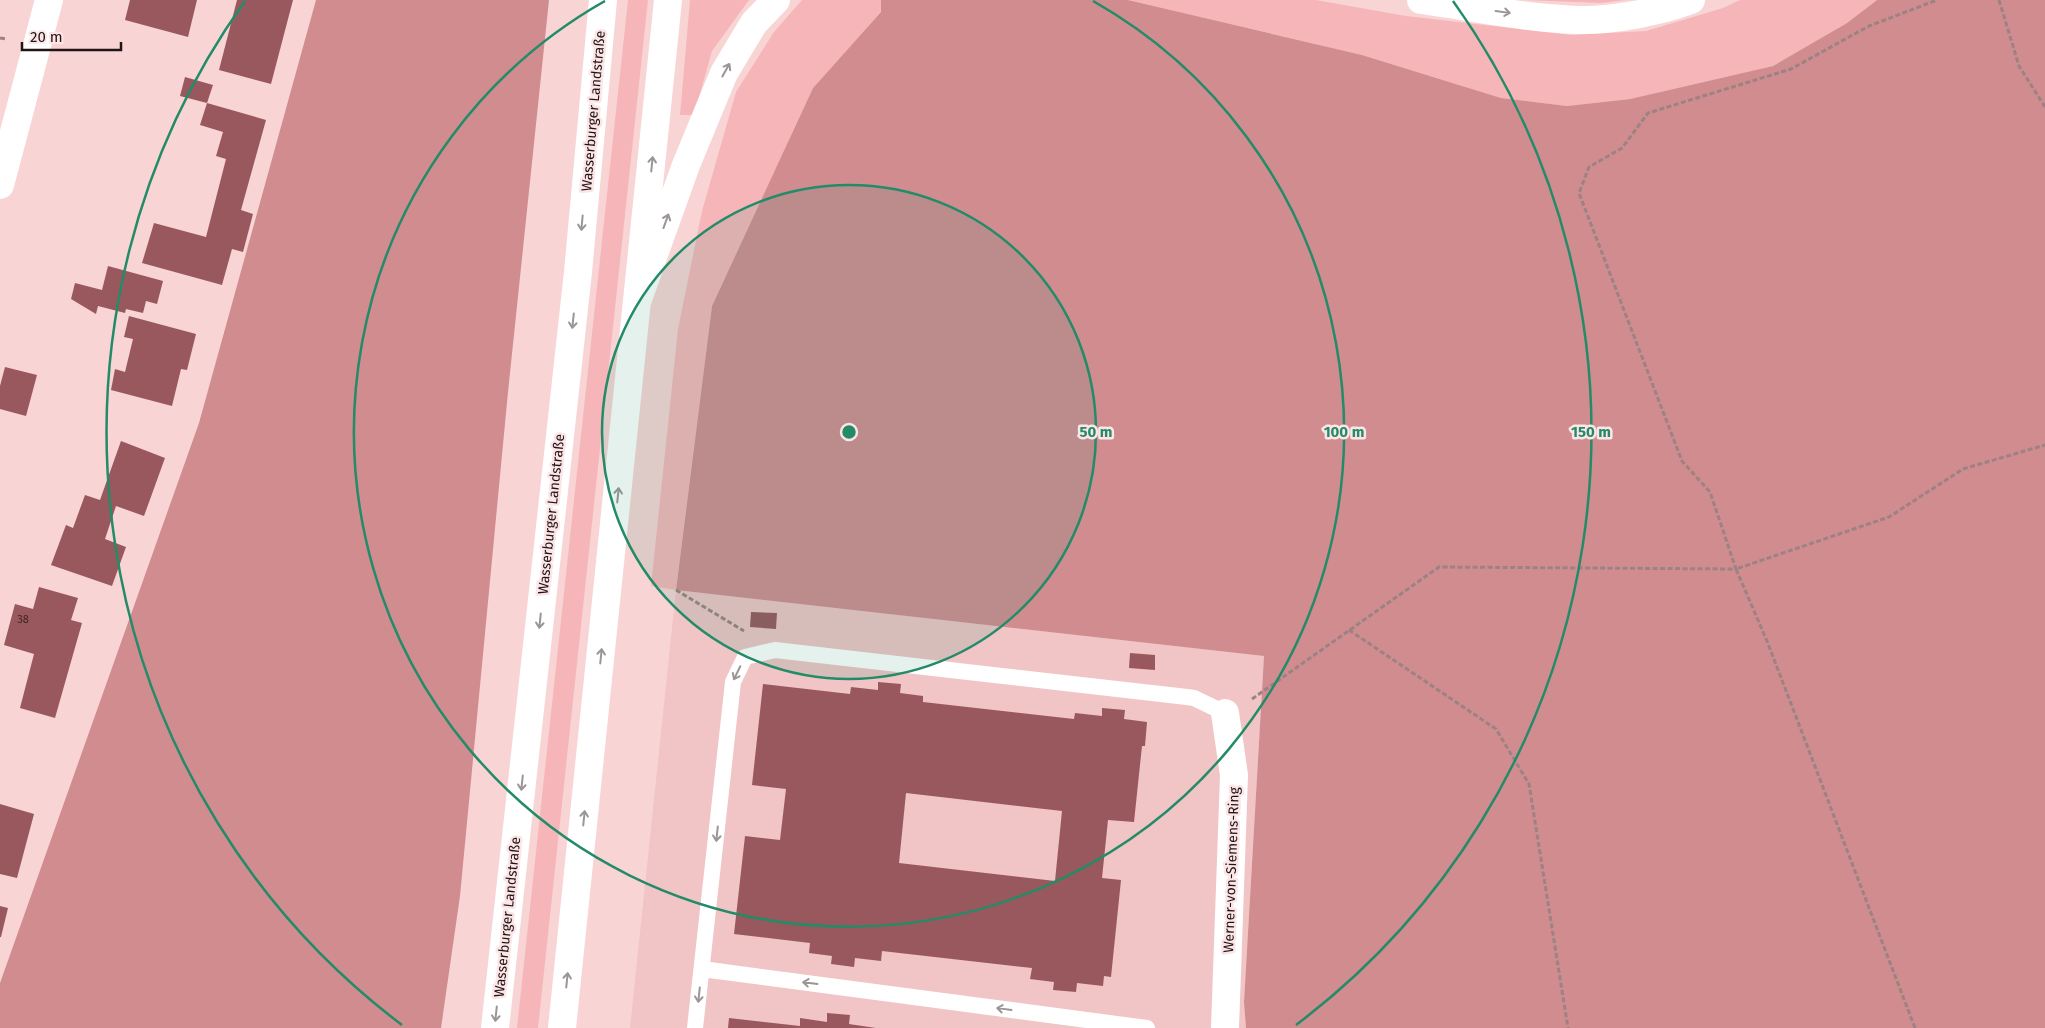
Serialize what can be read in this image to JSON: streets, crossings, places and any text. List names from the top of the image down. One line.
{"streets":{"main road":["Wasserburger Landstraße","Werner-von-Siemens-Ring"]},"house_numbers":["38"],"scale_bar":"20 m","rings":["50 m","100 m","150 m"]}
